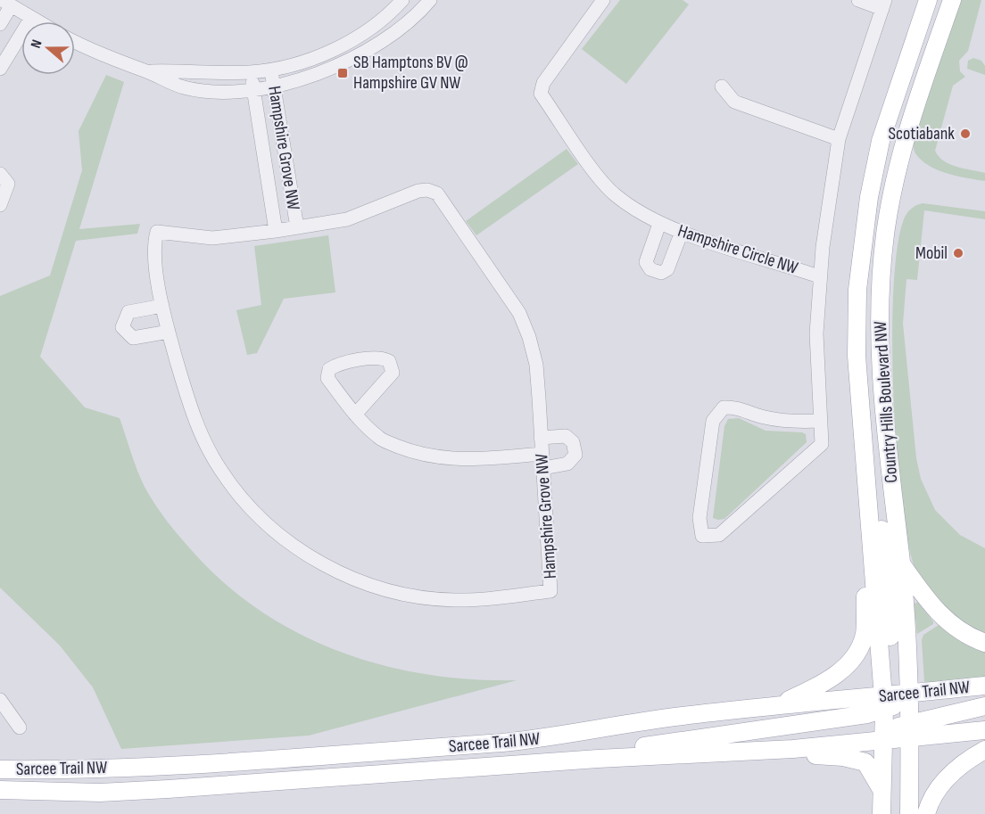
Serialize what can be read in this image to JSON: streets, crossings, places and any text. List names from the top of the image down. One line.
{"streets":{"main road":["Country Hills Boulevard NW","Sarcee Trail NW"],"street":["Hampshire Grove NW","Hampshire Circle NW"]},"crossings":[["Country Hills Boulevard NW","Sarcee Trail NW"]],"places":{"transit":["SB Hamptons BV @ Hampshire GV NW"],"other":["Scotiabank","Mobil"]},"north":"left"}
